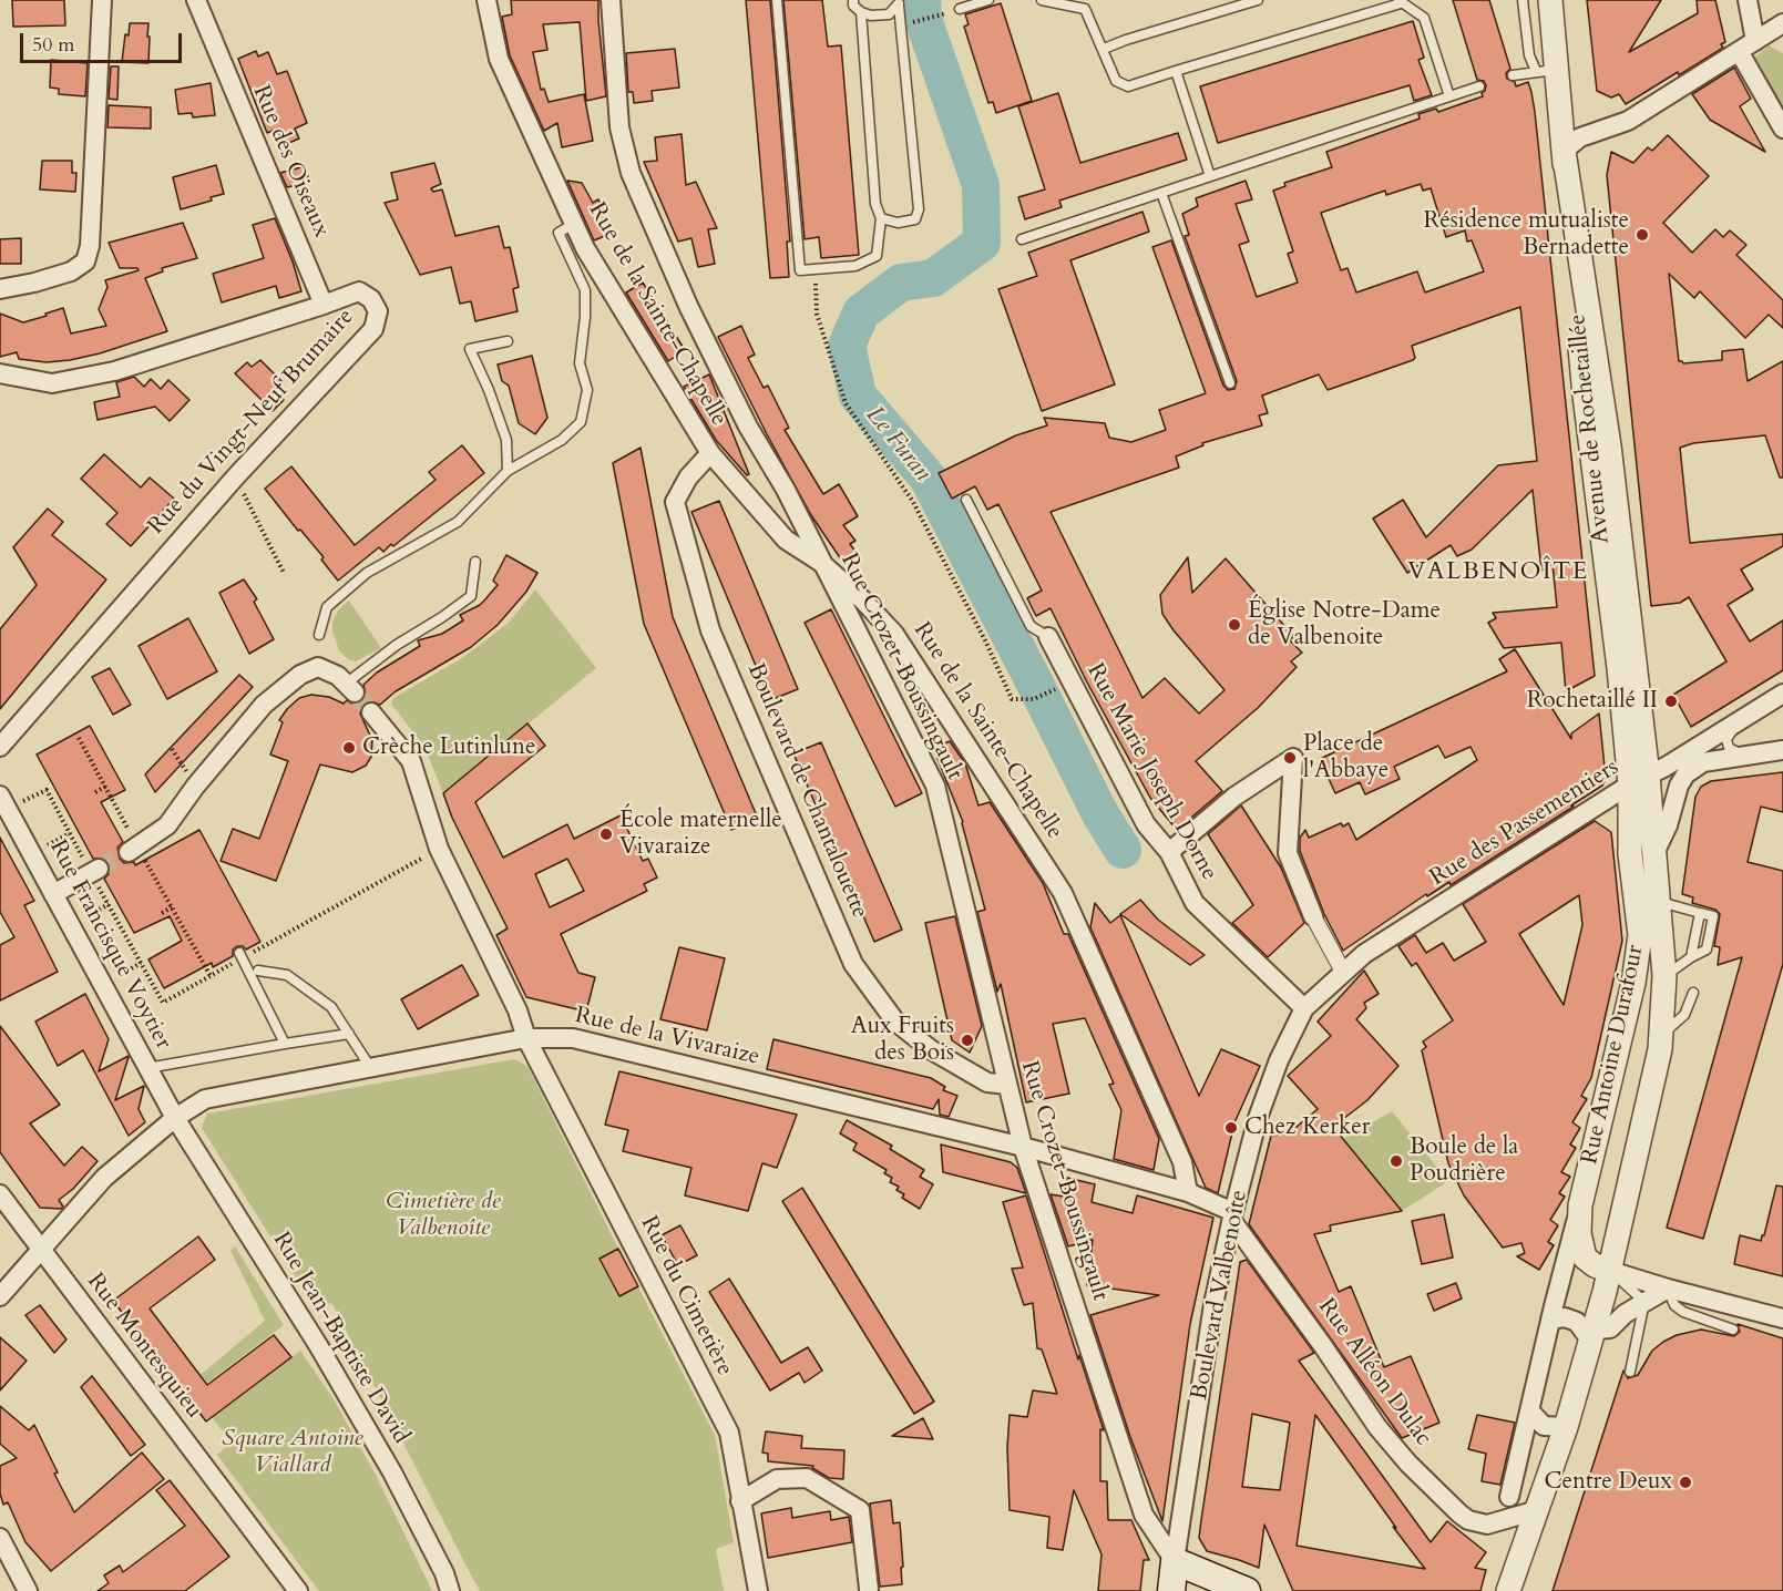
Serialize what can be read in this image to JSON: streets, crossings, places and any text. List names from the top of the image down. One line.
{"streets":{"main road":["Boulevard Valbenoîte"],"street":["Rue des Oiseaux","Rue de la Sainte-Chapelle","Rue du Vingt-Neuf Brumaire","Avenue de Rochetaillée","Rue Crozet-Boussingault","Rue Marie Joseph Dorne","Boulevard de Chantalouette","Rue des Passementiers","Rue Francisque Voytier","Rue de la Vivaraize","Rue Antoine Durafour","Rue du Cimetière","Rue Jean-Baptiste David","Rue Montesquieu","Rue Alléon Dulac"]},"crossings":[["Rue des Oiseaux","Rue du Vingt-Neuf Brumaire"],["Rue de la Sainte-Chapelle","Rue Crozet-Boussingault"],["Rue de la Sainte-Chapelle","Boulevard de Chantalouette"],["Rue de la Sainte-Chapelle","Rue de la Vivaraize"],["Avenue de Rochetaillée","Rue des Passementiers"],["Avenue de Rochetaillée","Rue Antoine Durafour"],["Rue Crozet-Boussingault","Boulevard de Chantalouette"],["Rue Crozet-Boussingault","Rue de la Vivaraize"],["Rue Crozet-Boussingault","Boulevard Valbenoîte"],["Rue Marie Joseph Dorne","Rue des Passementiers"],["Rue Marie Joseph Dorne","Boulevard Valbenoîte"],["Rue des Passementiers","Rue Antoine Durafour"],["Rue des Passementiers","Boulevard Valbenoîte"],["Rue Francisque Voytier","Rue de la Vivaraize"],["Rue Francisque Voytier","Rue Jean-Baptiste David"],["Rue de la Vivaraize","Boulevard Valbenoîte"],["Rue de la Vivaraize","Rue du Cimetière"],["Rue de la Vivaraize","Rue Jean-Baptiste David"],["Rue de la Vivaraize","Rue Montesquieu"],["Rue de la Vivaraize","Rue Alléon Dulac"],["Rue Antoine Durafour","Rue Alléon Dulac"],["Boulevard Valbenoîte","Rue Alléon Dulac"]],"districts":["VALBENOÎTE"],"water":["Le Furan"],"parks":["Cimetière de Valbenoîte","Square Antoine Viallard"],"places":["Résidence mutualiste Bernadette","Église Notre-Dame de Valbenoite","Rochetaillé II","Crèche Lutinlune","Place de l'Abbaye","École maternelle Vivaraize","Aux Fruits des Bois","Chez Kerker","Boule de la Poudrière","Centre Deux"],"scale_bar":"50 m"}
